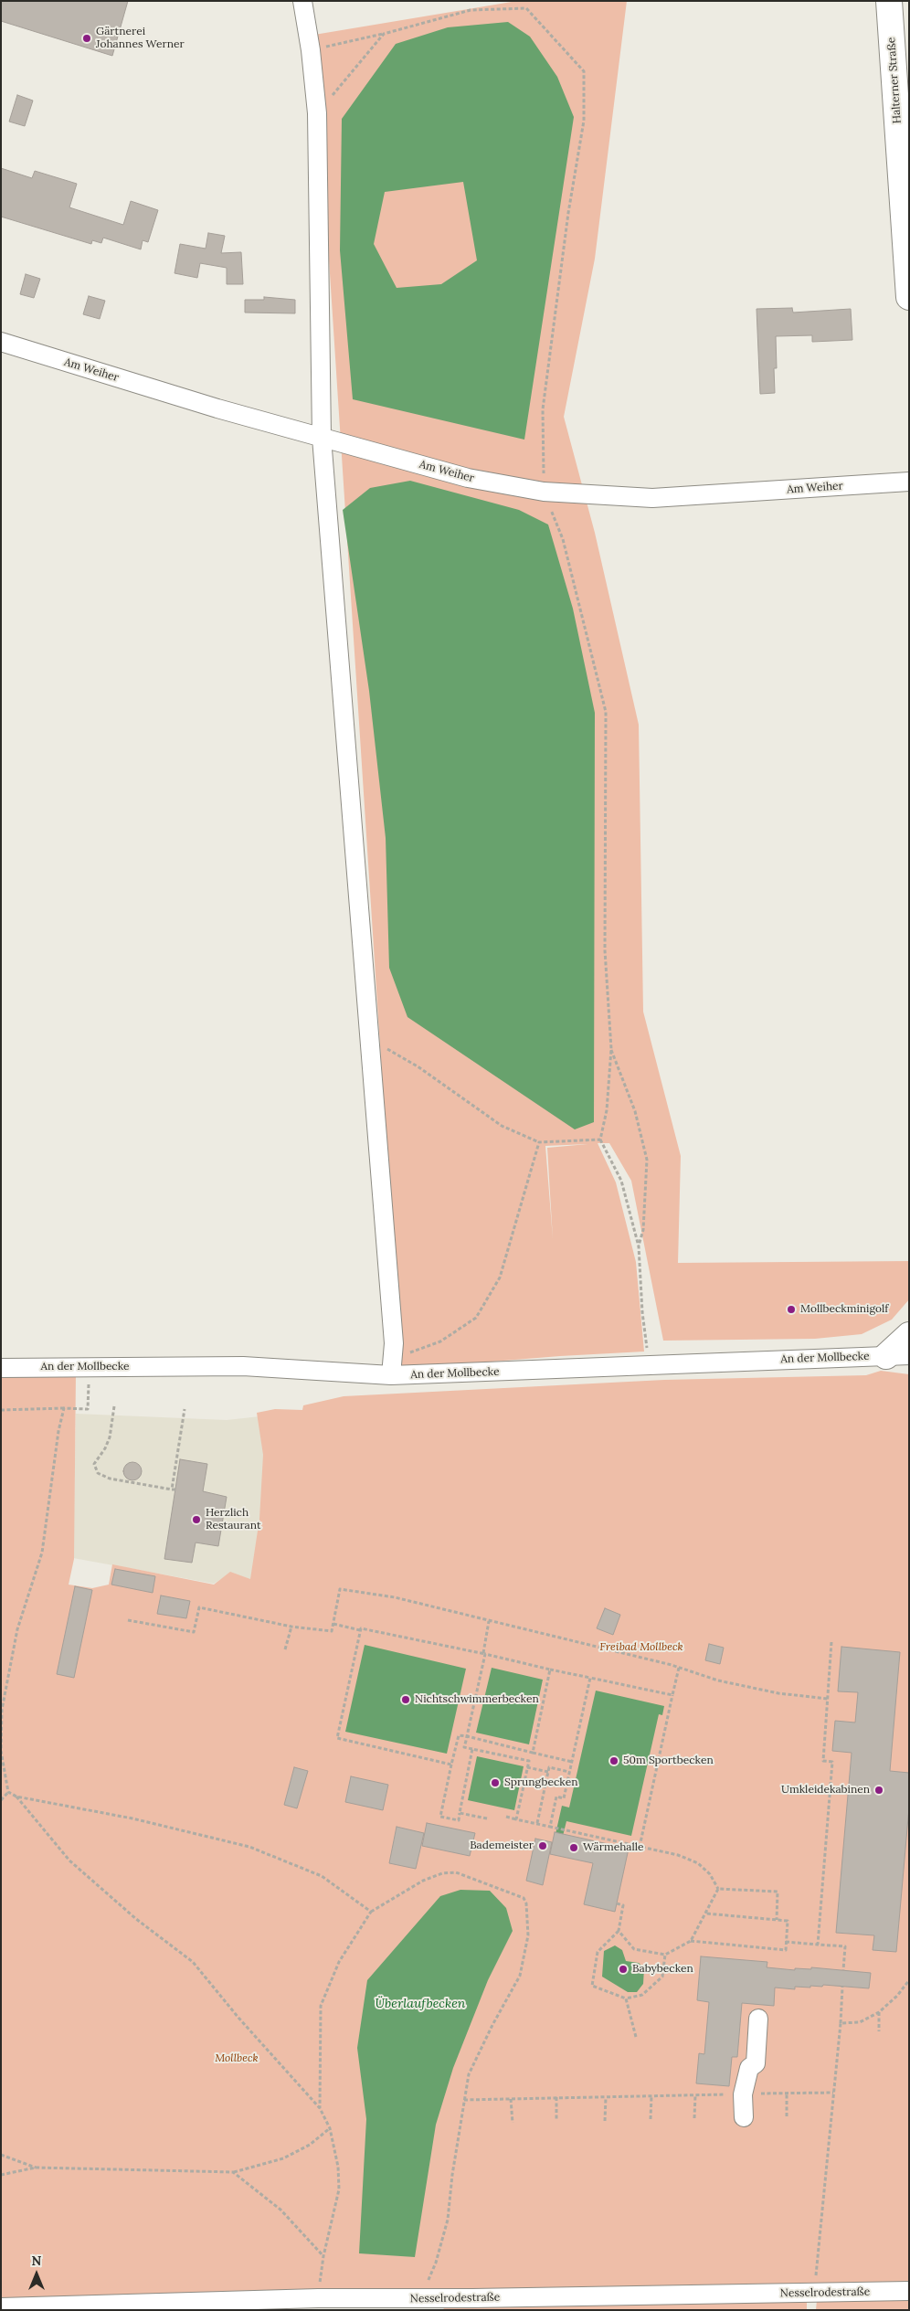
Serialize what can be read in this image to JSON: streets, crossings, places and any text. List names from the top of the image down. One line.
{"streets":{"main road":["Halterner Straße"],"street":["Am Weiher","An der Mollbecke","Nesselrodestraße"]},"water":["Überlaufbecken"],"parks":["Freibad Mollbeck","Mollbeck"],"places":["Gärtnerei Johannes Werner","Mollbeckminigolf","Herzlich Restaurant","Nichtschwimmerbecken","50m Sportbecken","Sprungbecken","Umkleidekabinen","Bademeister","Wärmehalle","Babybecken"],"north":"top"}
